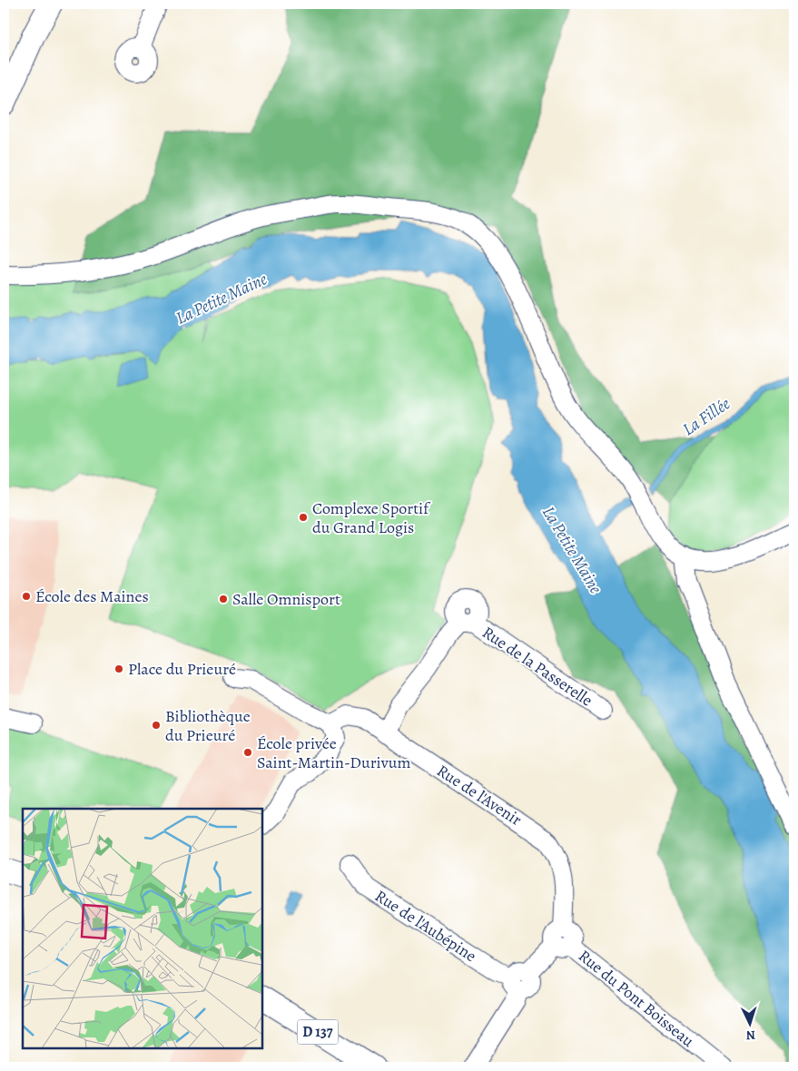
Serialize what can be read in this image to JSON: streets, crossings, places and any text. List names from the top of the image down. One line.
{"streets":{"main road":["D 137"],"street":["Rue de la Passerelle","Rue de l'Avenir","Rue de l'Aubépine","Rue du Pont Boisseau"]},"crossings":[["Rue de la Passerelle","Rue de l'Avenir"],["Rue de l'Avenir","Rue du Pont Boisseau"]],"water":["La Petite Maine","La Fillée"],"places":["Complexe Sportif du Grand Logis","École des Maines","Salle Omnisport","Place du Prieuré","Bibliothèque du Prieuré","École privée Saint-Martin-Durivum"],"north":"bottom"}
